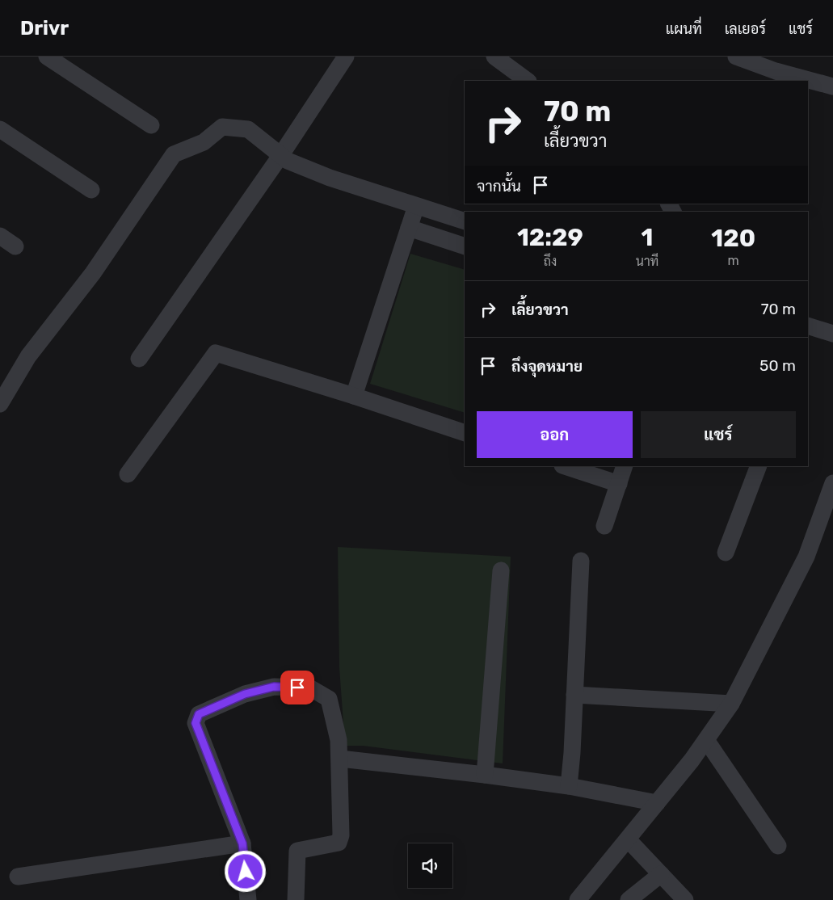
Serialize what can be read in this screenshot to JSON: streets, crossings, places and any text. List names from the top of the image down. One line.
{"page":{"header":"Drivr","nav":["แผนที่","เลเยอร์","แชร์"],"turn":["70 m","เลี้ยวขวา"],"then":"จากนั้น","eta":["12:29","ถึง","1","นาที","120","m"],"list":[{"name":"เลี้ยวขวา","value":"70 m"},{"name":"ถึงจุดหมาย","value":"50 m"}],"buttons":["ออก","แชร์"]}}
